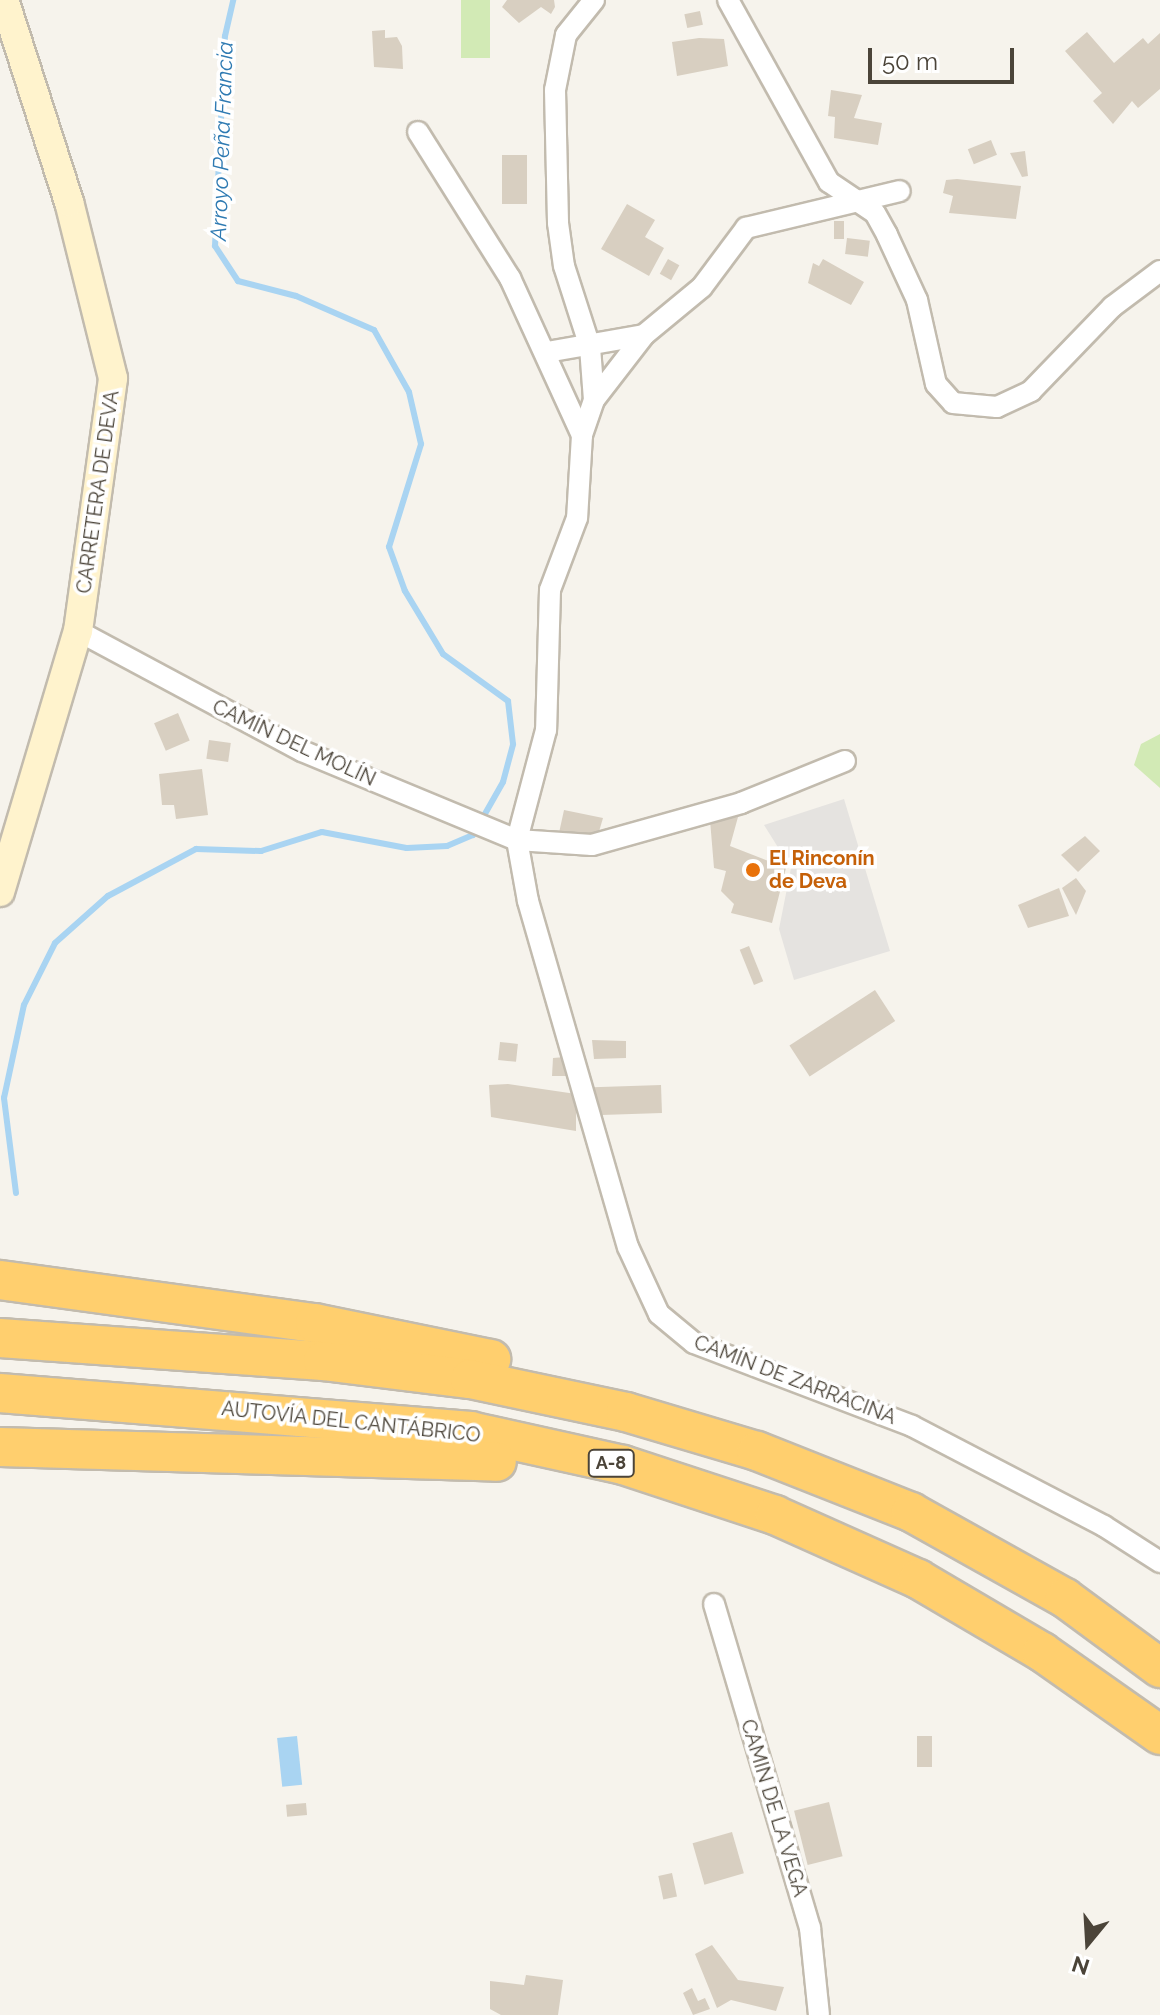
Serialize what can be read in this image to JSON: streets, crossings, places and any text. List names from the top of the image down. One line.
{"streets":{"highway":["AUTOVÍA DEL CANTÁBRICO","A-8"],"street":["CARRETERA DE DEVA","CAMÍN DEL MOLÍN","CAMÍN DE ZARRACINA","CAMIN DE LA VEGA"]},"crossings":[["CARRETERA DE DEVA","CAMÍN DEL MOLÍN"],["CAMÍN DEL MOLÍN","CAMÍN DE ZARRACINA"]],"water":["Arroyo Peña Francia"],"places":["El Rinconín de Deva"],"scale_bar":"50 m","north":"bottom"}
